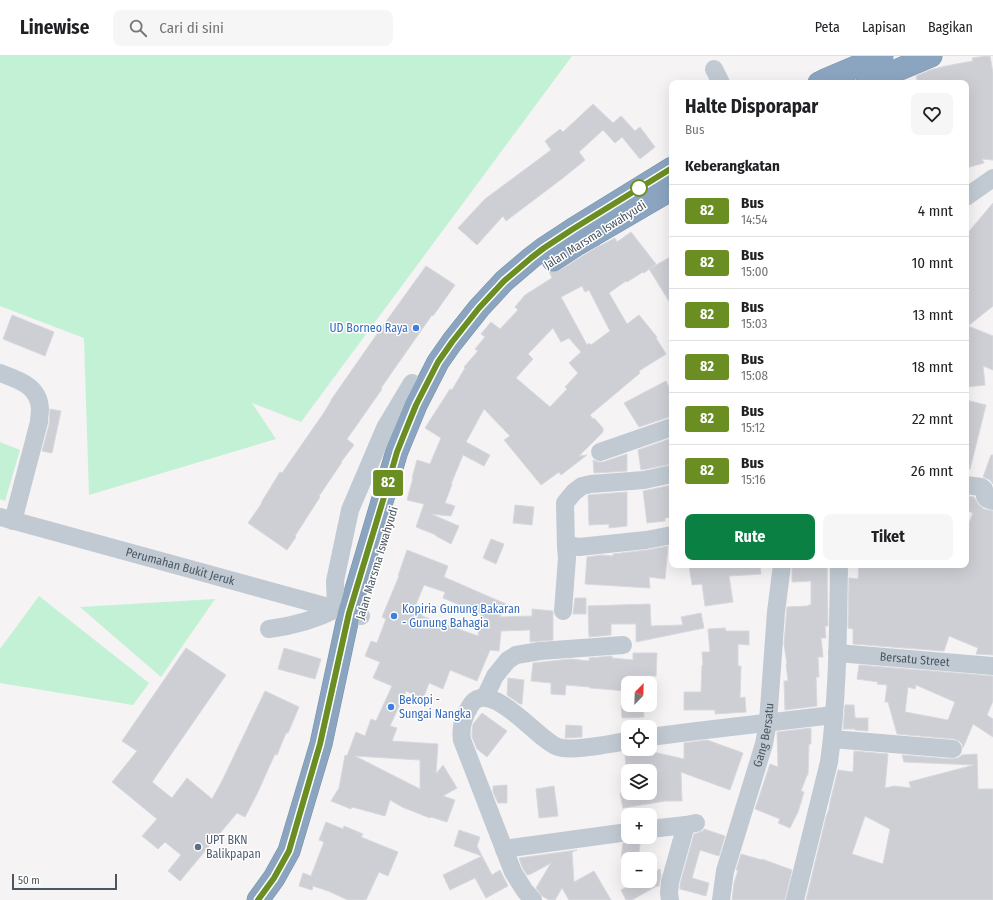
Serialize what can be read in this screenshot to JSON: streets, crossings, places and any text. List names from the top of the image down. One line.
{"streets":{"highway":["Jalan Marsma Iswahyudi"],"street":["Perumahan Bukit Jeruk","Bersatu Street","Gang Bersatu"]},"crossings":[["Jalan Marsma Iswahyudi","Perumahan Bukit Jeruk"]],"places":["UD Borneo Raya","Kopiria Gunung Bakaran - Gunung Bahagia","Bekopi - Sungai Nangka","UPT BKN Balikpapan"],"lines":["bus line 82"],"scale_bar":"50 m","north":"top right","page":{"header":"Linewise","search":"Cari di sini","nav":["Peta","Lapisan","Bagikan"],"on_map":"82","heading":[["Halte Disporapar","Bus"],"Keberangkatan"],"list":[{"mark":"82","name":"Bus","note":"14:54","value":"4 mnt"},{"mark":"82","name":"Bus","note":"15:00","value":"10 mnt"},{"mark":"82","name":"Bus","note":"15:03","value":"13 mnt"},{"mark":"82","name":"Bus","note":"15:08","value":"18 mnt"},{"mark":"82","name":"Bus","note":"15:12","value":"22 mnt"},{"mark":"82","name":"Bus","note":"15:16","value":"26 mnt"}],"buttons":["Rute","Tiket"],"map_buttons":["+","−"],"scale":"50 m"}}
